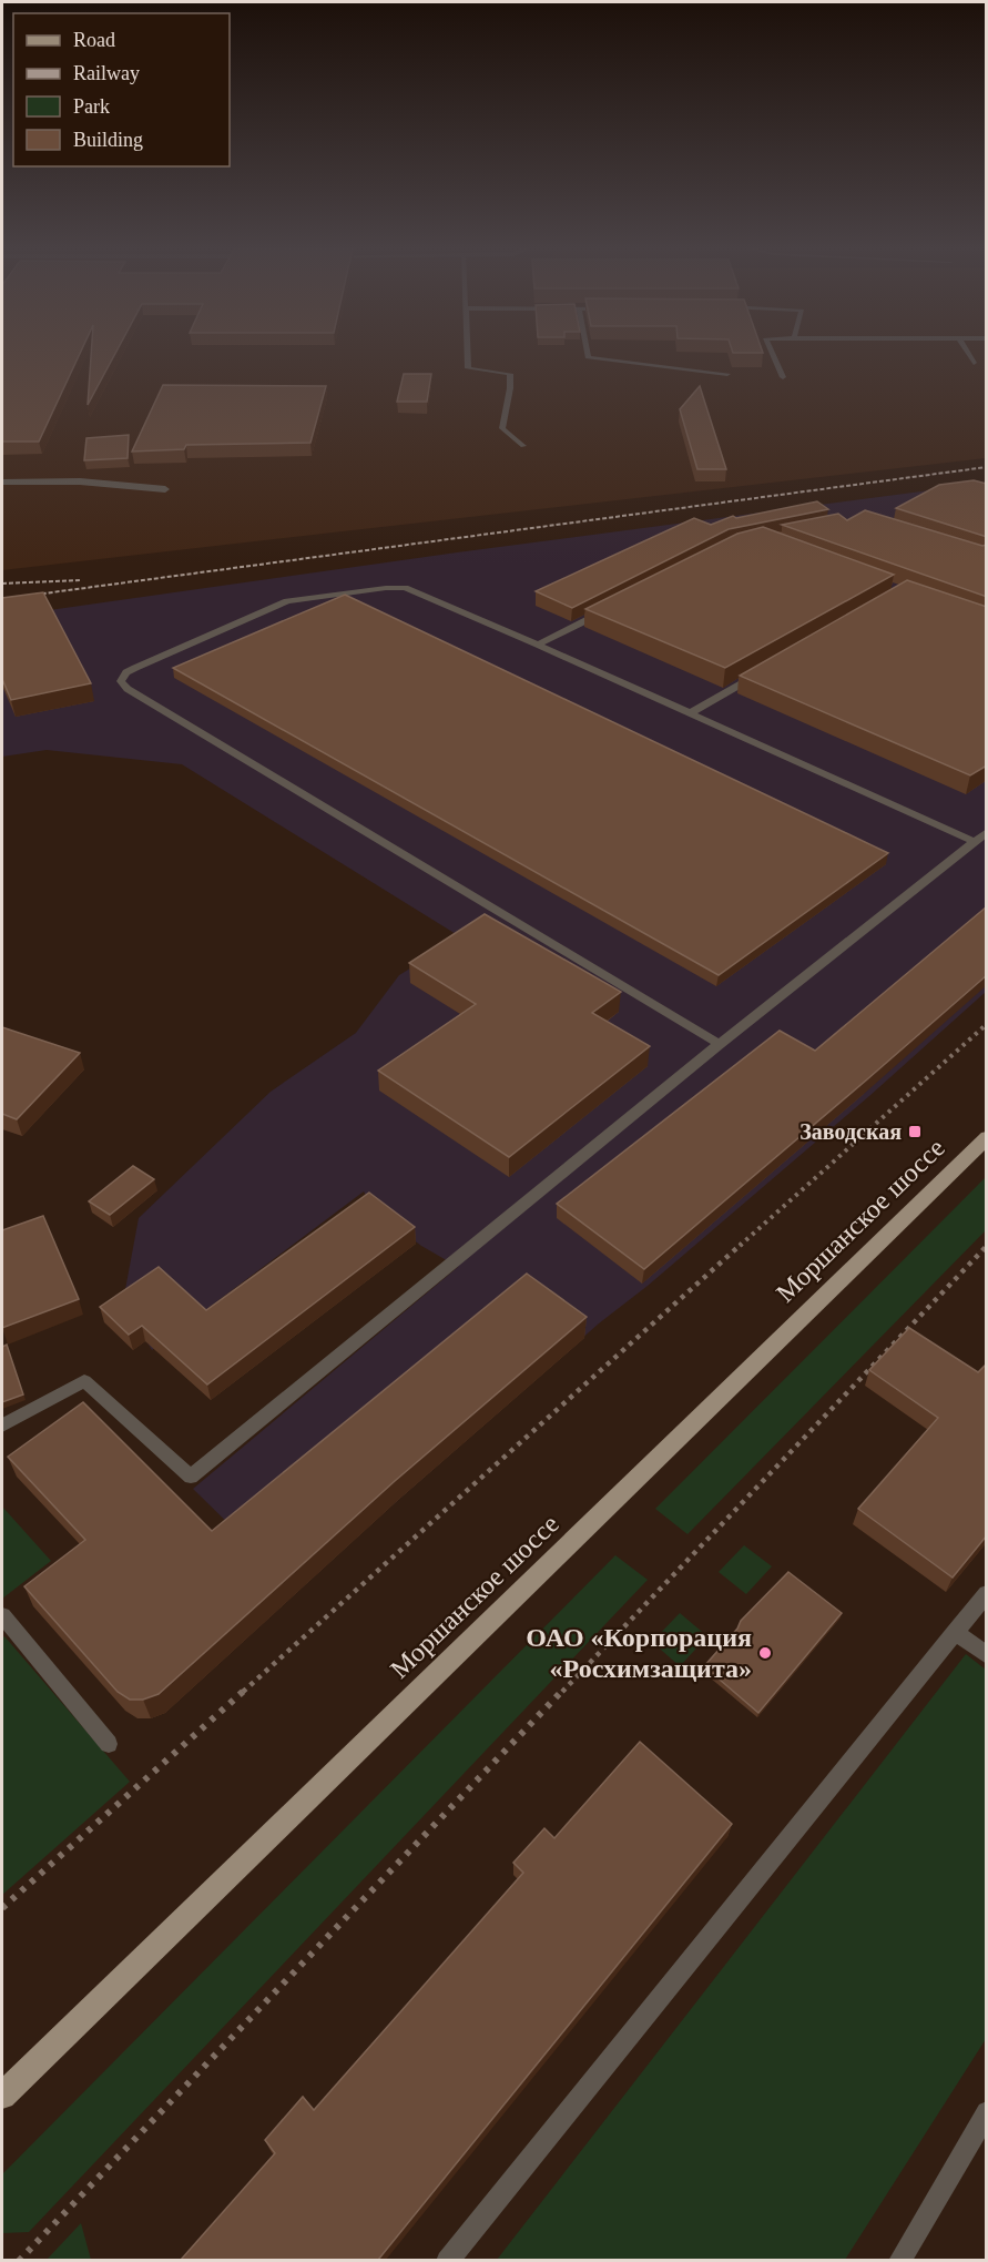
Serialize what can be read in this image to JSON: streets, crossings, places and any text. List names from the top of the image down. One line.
{"streets":{"main road":["Моршанское шоссе"]},"places":{"transit":["Заводская"],"other":["ОАО «Корпорация «Росхимзащита»"]},"legend":["Road","Railway","Park","Building"]}
